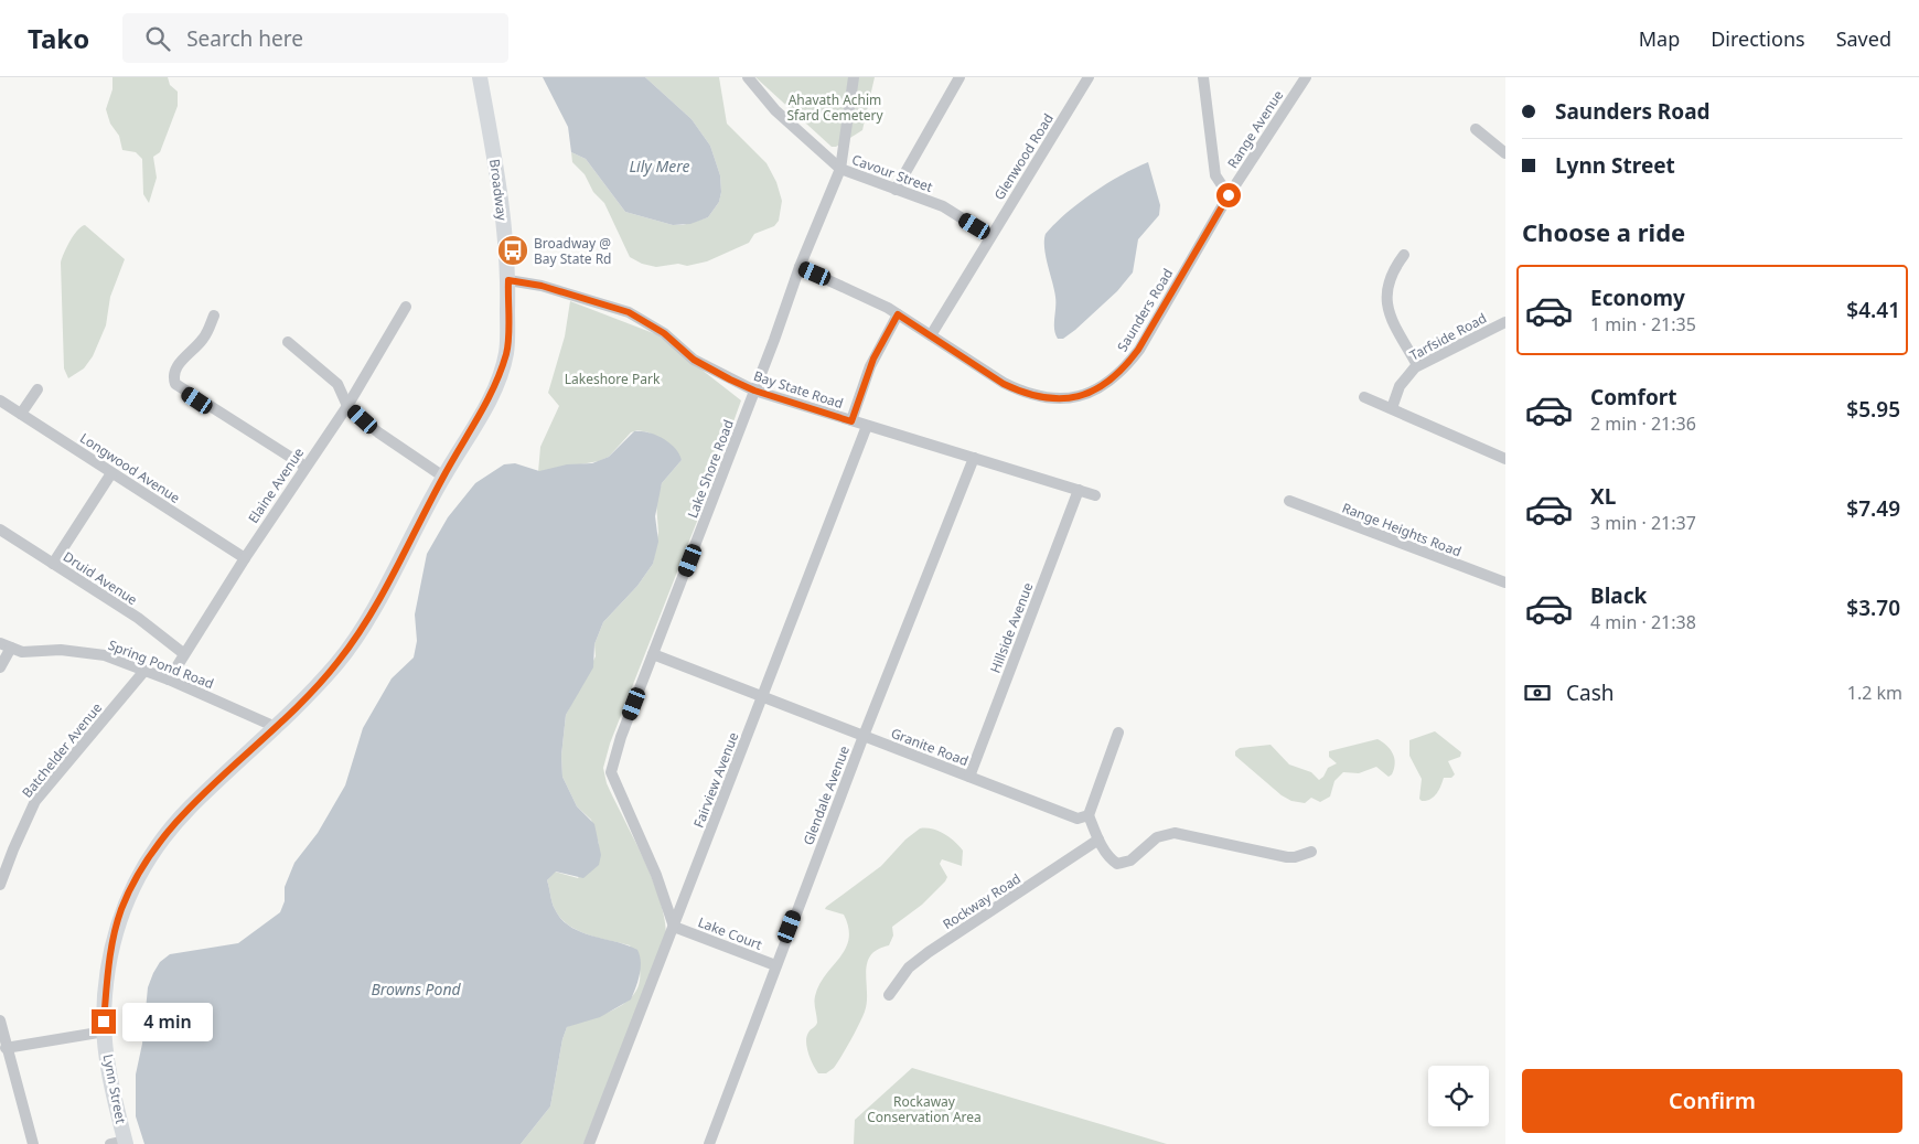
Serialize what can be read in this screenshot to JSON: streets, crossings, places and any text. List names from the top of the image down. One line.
{"streets":{"main road":["Broadway","Lynn Street"],"street":["Range Avenue","Glenwood Road","Cavour Street","Saunders Road","Tarfside Road","Bay State Road","Longwood Avenue","Lake Shore Road","Elaine Avenue","Range Heights Road","Druid Avenue","Hillside Avenue","Spring Pond Road","Granite Road","Batchelder Avenue","Fairview Avenue","Glendale Avenue","Rockway Road","Lake Court"]},"crossings":[["Range Avenue","Saunders Road"],["Glenwood Road","Cavour Street"],["Glenwood Road","Saunders Road"],["Cavour Street","Lake Shore Road"],["Broadway","Bay State Road"],["Broadway","Lynn Street"],["Saunders Road","Lake Shore Road"],["Bay State Road","Lake Shore Road"],["Bay State Road","Hillside Avenue"],["Bay State Road","Fairview Avenue"],["Bay State Road","Glendale Avenue"],["Longwood Avenue","Elaine Avenue"],["Lake Shore Road","Granite Road"],["Lake Shore Road","Fairview Avenue"],["Lake Shore Road","Lake Court"],["Elaine Avenue","Druid Avenue"],["Elaine Avenue","Spring Pond Road"],["Hillside Avenue","Granite Road"],["Spring Pond Road","Batchelder Avenue"],["Spring Pond Road","Lynn Street"],["Granite Road","Fairview Avenue"],["Granite Road","Glendale Avenue"],["Fairview Avenue","Lake Court"],["Glendale Avenue","Lake Court"]],"water":["Lily Mere","Browns Pond"],"parks":["Ahavath Achim Sfard Cemetery","Lakeshore Park","Rockaway Conservation Area"],"places":{"bus stop":["Broadway @ Bay State Rd"]},"page":{"header":"Tako","search":"Search here","nav":["Map","Directions","Saved"],"banner":["Saunders Road","Lynn Street"],"heading":"Choose a ride","list":[{"name":"Economy","note":"1 min · 21:35","value":"$4.41"},{"name":"Comfort","note":"2 min · 21:36","value":"$5.95"},{"name":"XL","note":"3 min · 21:37","value":"$7.49"},{"name":"Black","note":"4 min · 21:38","value":"$3.70"}],"pay":["Cash","1.2 km"],"bubble":"4 min","buttons":"Confirm"}}
